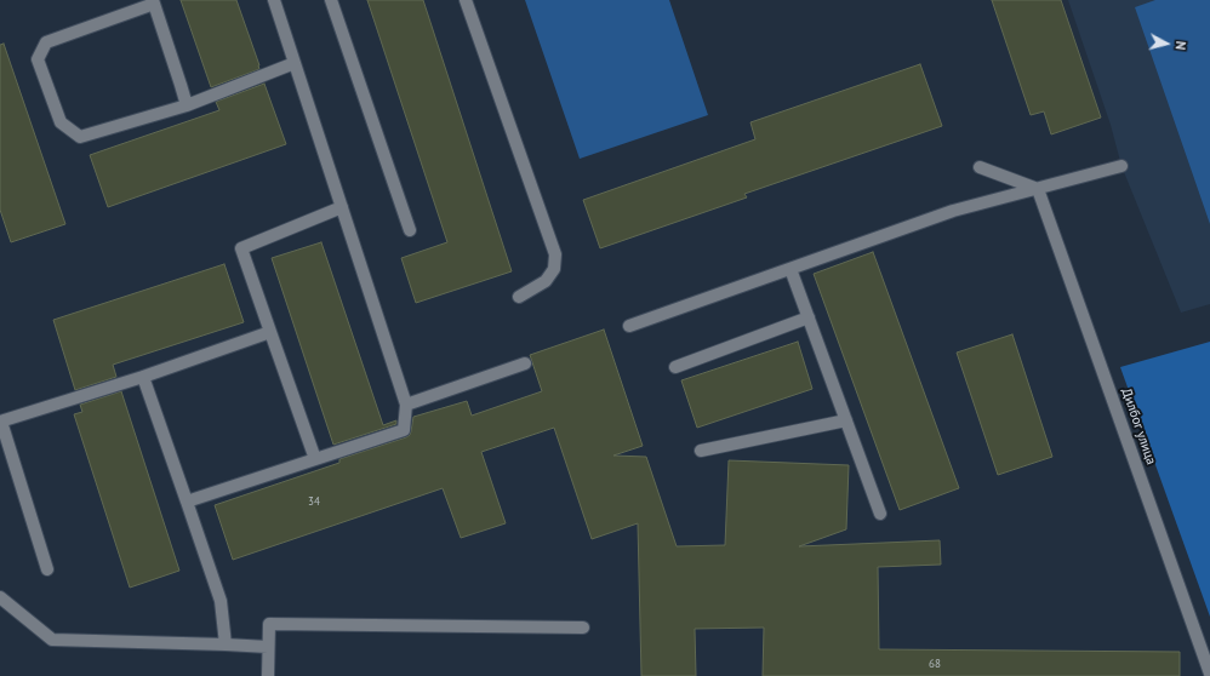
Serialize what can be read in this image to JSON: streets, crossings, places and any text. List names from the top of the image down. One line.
{"streets":{"street":["Дилбог улица"]},"house_numbers":["34","68"],"north":"right"}
